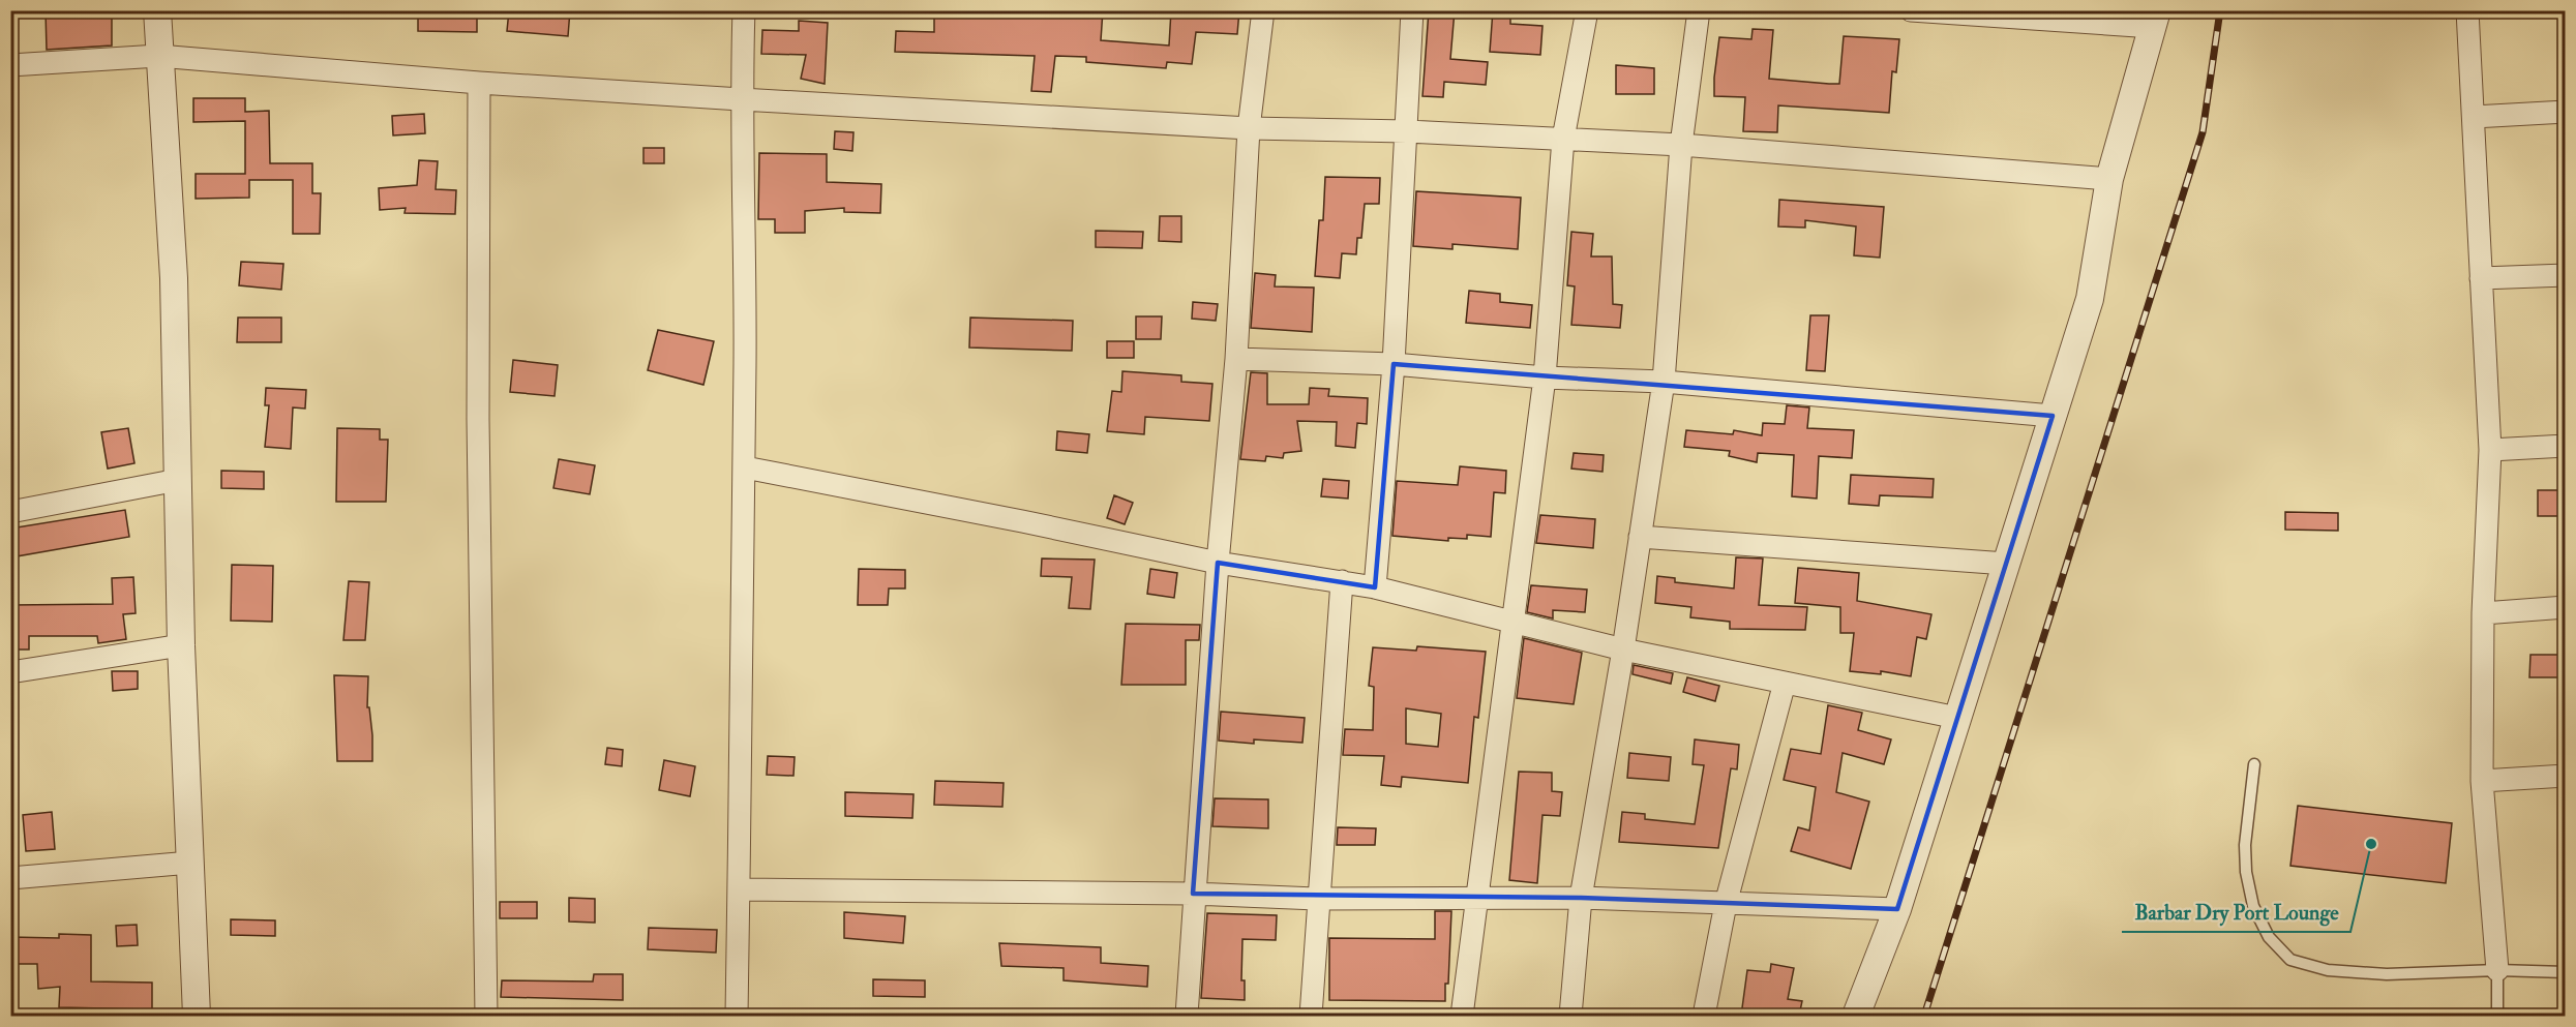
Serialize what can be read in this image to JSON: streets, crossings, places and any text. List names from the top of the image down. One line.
{"places":["Barbar Dry Port Lounge"]}
